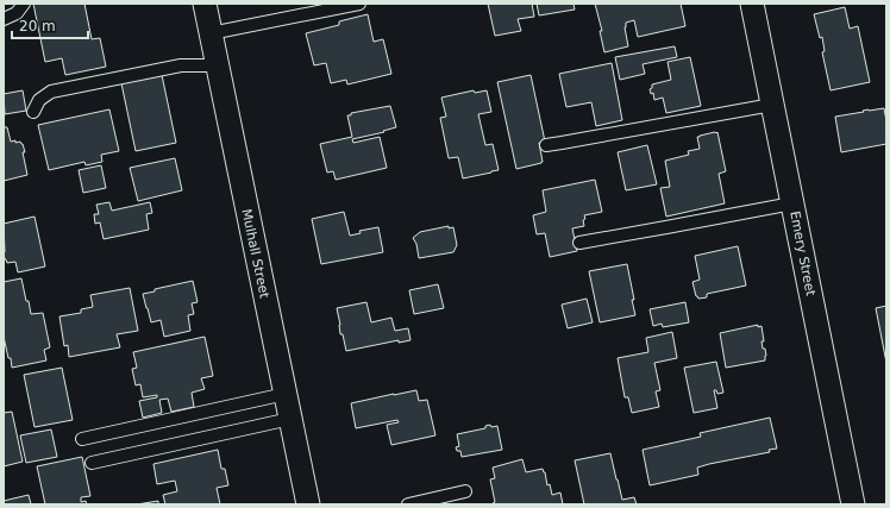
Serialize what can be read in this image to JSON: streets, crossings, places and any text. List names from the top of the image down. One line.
{"streets":{"street":["Mulhall Street","Emery Street"]},"scale_bar":"20 m"}
